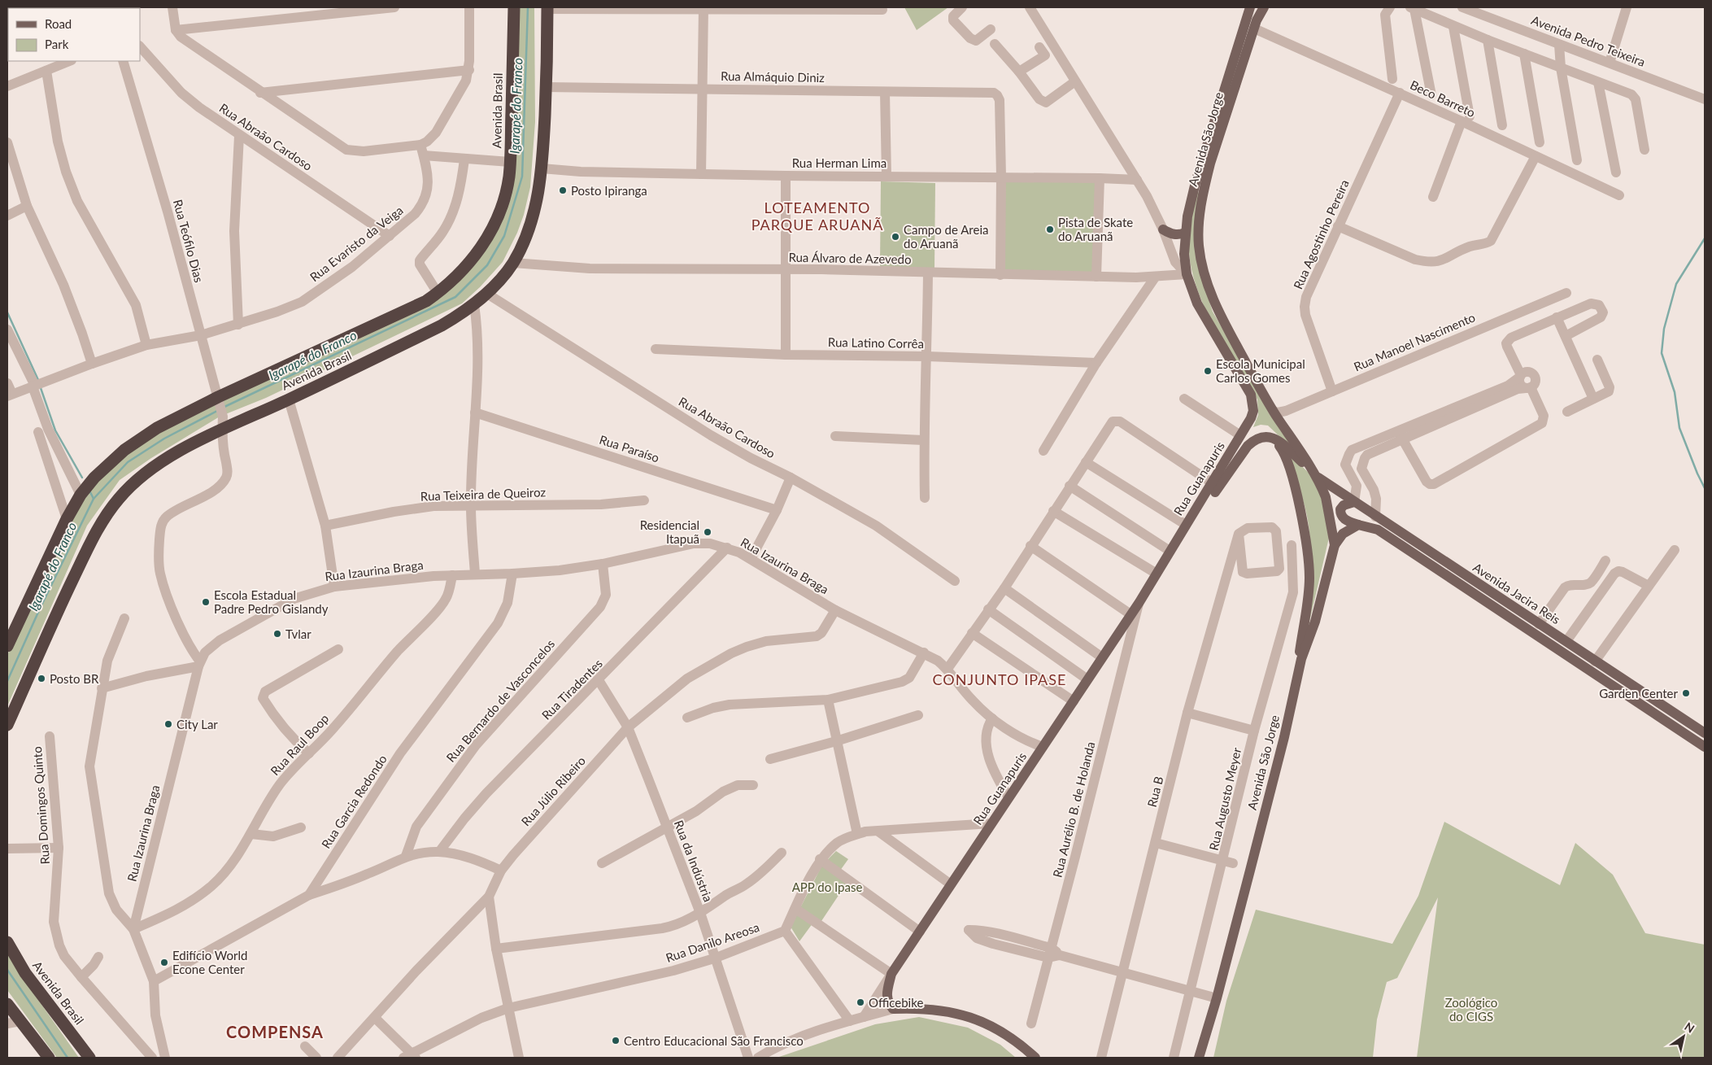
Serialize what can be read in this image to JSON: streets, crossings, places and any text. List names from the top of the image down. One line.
{"streets":{"highway":["Avenida Brasil"],"main road":["Avenida São Jorge","Rua Guanapuris","Avenida Jacira Reis"],"street":["Avenida Pedro Teixeira","Rua Almáquio Diniz","Beco Barreto","Rua Abraão Cardoso","Rua Herman Lima","Rua Agostinho Pereira","Rua Teófilo Dias","Rua Evaristo da Veiga","Rua Álvaro de Azevedo","Rua Manoel Nascimento","Rua Latino Corrêa","Rua Paraíso","Rua Teixeira de Queiroz","Rua Izaurina Braga","Rua Tiradentes","Rua Bernardo de Vasconcelos","Rua Raul Boop","Rua Júlio Ribeiro","Rua B","Rua Augusto Meyer","Rua Garcia Redondo","Rua Domingos Quinto","Rua Aurélio B. de Holanda","Rua da Indústria","Rua Danilo Areosa"]},"crossings":[["Rua Almáquio Diniz","Avenida Brasil"],["Rua Almáquio Diniz","Rua Herman Lima"],["Beco Barreto","Avenida São Jorge"],["Beco Barreto","Rua Agostinho Pereira"],["Avenida Brasil","Rua Abraão Cardoso"],["Avenida Brasil","Rua Herman Lima"],["Avenida Brasil","Rua Teófilo Dias"],["Avenida Brasil","Rua Álvaro de Azevedo"],["Rua Abraão Cardoso","Rua Evaristo da Veiga"],["Avenida São Jorge","Rua Álvaro de Azevedo"],["Avenida São Jorge","Rua Manoel Nascimento"],["Avenida São Jorge","Rua Guanapuris"],["Avenida São Jorge","Avenida Jacira Reis"],["Rua Agostinho Pereira","Rua Manoel Nascimento"],["Rua Teófilo Dias","Rua Evaristo da Veiga"],["Rua Teófilo Dias","Rua Izaurina Braga"],["Rua Guanapuris","Rua Izaurina Braga"],["Rua Guanapuris","Rua Aurélio B. de Holanda"],["Rua Izaurina Braga","Rua Tiradentes"],["Rua Izaurina Braga","Rua Bernardo de Vasconcelos"],["Rua Izaurina Braga","Rua Raul Boop"],["Rua Izaurina Braga","Rua Júlio Ribeiro"],["Rua Izaurina Braga","Rua Garcia Redondo"],["Rua Tiradentes","Rua da Indústria"],["Rua Júlio Ribeiro","Rua da Indústria"],["Rua da Indústria","Rua Danilo Areosa"]],"districts":["LOTEAMENTO PARQUE ARUANÃ","CONJUNTO IPASE","COMPENSA"],"water":["Igarapé do Franco"],"parks":["APP do Ipase","Zoológico do CIGS"],"places":["Posto Ipiranga","Pista de Skate do Aruanã","Campo de Areia do Aruanã","Escola Municipal Carlos Gomes","Residencial Itapuã","Escola Estadual Padre Pedro Gislandy","Tvlar","Posto BR","Garden Center","City Lar","Edifício World Econe Center","Officebike","Centro Educacional São Francisco"],"legend":["Road","Park"],"north":"top right"}
